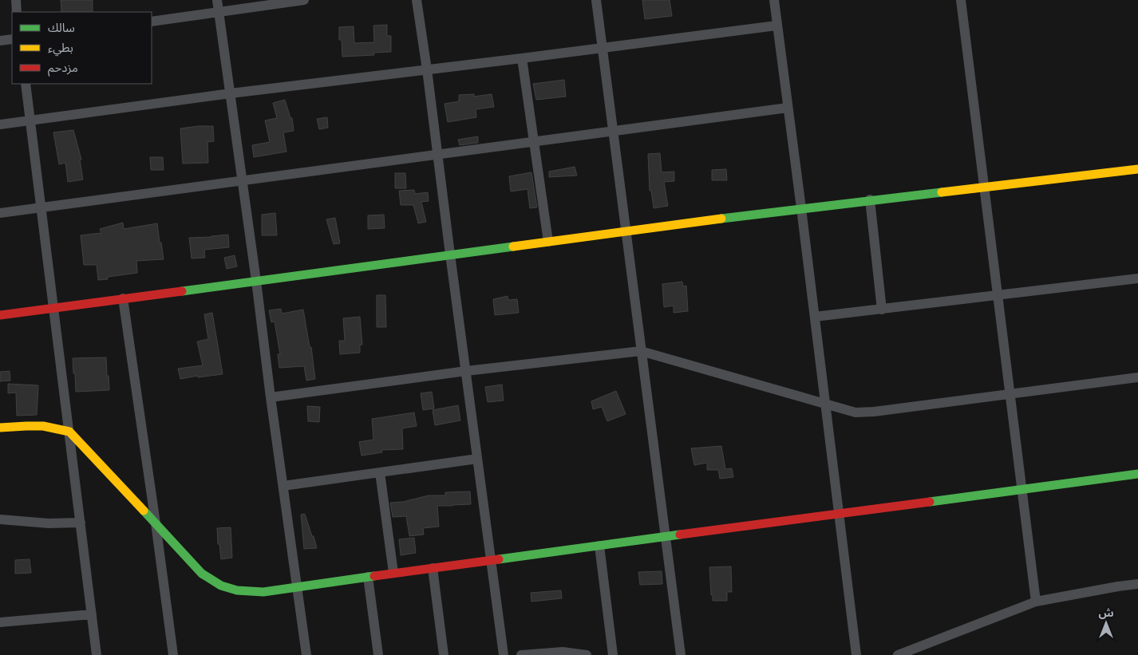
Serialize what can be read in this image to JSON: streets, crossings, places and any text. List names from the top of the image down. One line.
{"legend":["سالك","بطيء","مزدحم"],"north":"top"}
